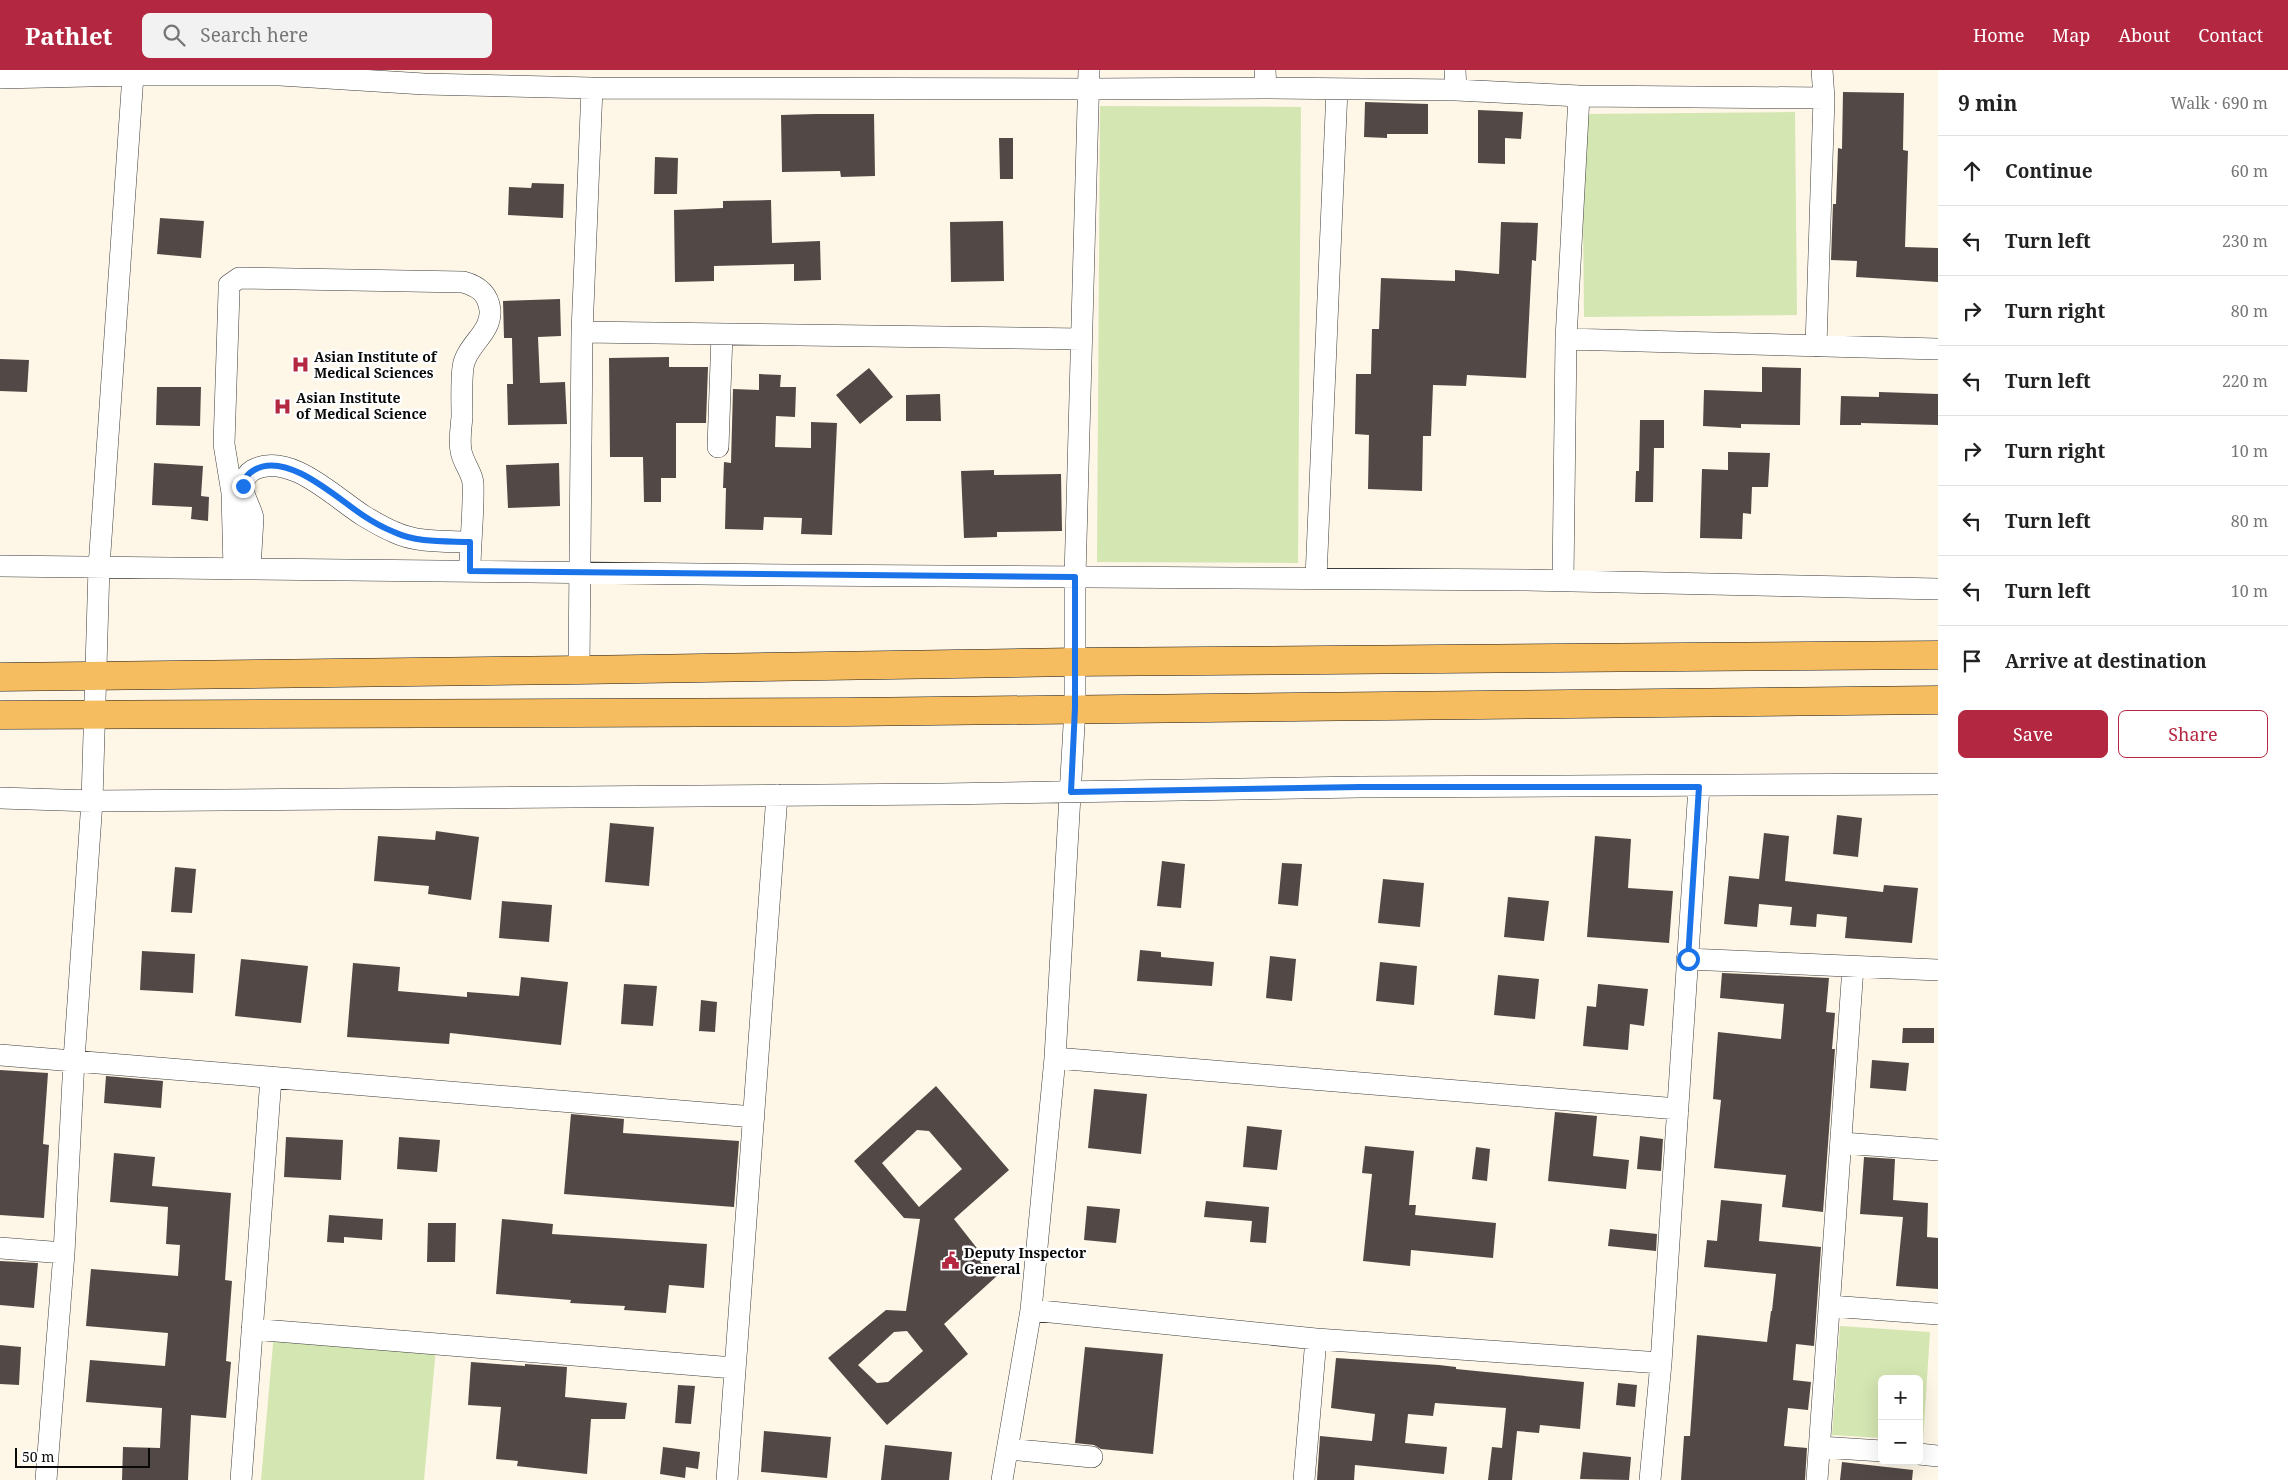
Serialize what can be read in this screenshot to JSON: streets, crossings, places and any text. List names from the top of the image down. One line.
{"places":{"hospital":["Asian Institute of Medical Sciences","Asian Institute of Medical Science"],"public building":["Deputy Inspector General"]},"scale_bar":"50 m","page":{"header":"Pathlet","search":"Search here","nav":["Home","Map","About","Contact"],"heading":["9 min","Walk · 690 m"],"list":[["Continue","60 m"],["Turn left","230 m"],["Turn right","80 m"],["Turn left","220 m"],["Turn right","10 m"],["Turn left","80 m"],["Turn left","10 m"],"Arrive at destination"],"buttons":["Save","Share"],"map_buttons":["+","−"],"scale":"50 m"}}
